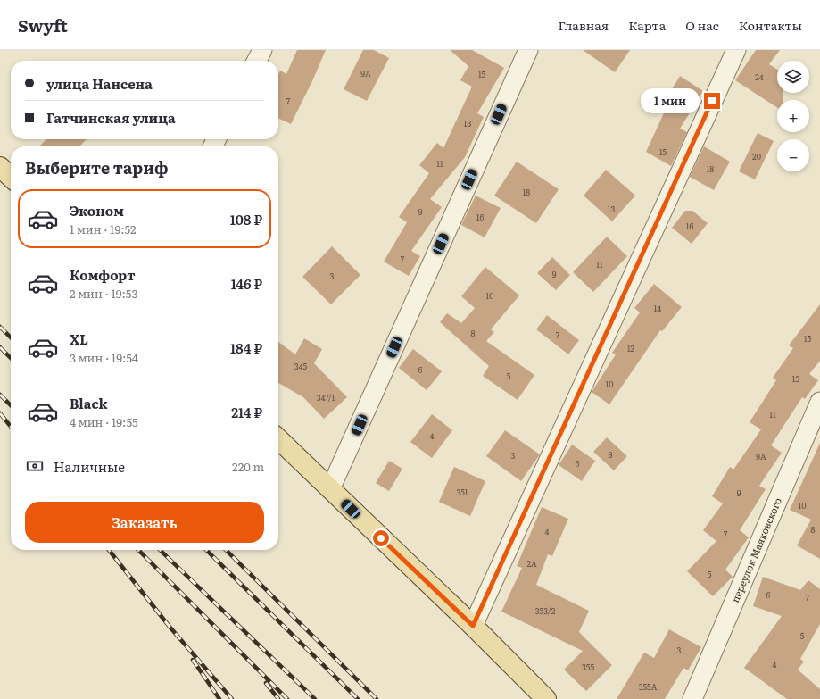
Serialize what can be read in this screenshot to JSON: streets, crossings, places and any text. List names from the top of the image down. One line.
{"streets":{"street":["переулок Маяковского"]},"house_numbers":["9А","15","24","7","13","15","20","11","18","18","13","9","16","16","7","11","9","3","10","14","8","7","15","12","345","6","5","13","10","347/1","11","4","8","3","9А","6","351","9","10","8","4","7","2А","5","6","7","353/2","5","3","4","355","355А"],"page":{"header":"Swyft","nav":["Главная","Карта","О нас","Контакты"],"map_buttons":["+","−"],"banner":["улица Нансена","Гатчинская улица"],"bubble":"1 мин","heading":"Выберите тариф","list":[{"name":"Эконом","note":"1 мин · 19:52","value":"108 ₽"},{"name":"Комфорт","note":"2 мин · 19:53","value":"146 ₽"},{"name":"XL","note":"3 мин · 19:54","value":"184 ₽"},{"name":"Black","note":"4 мин · 19:55","value":"214 ₽"}],"pay":["Наличные","220 m"],"buttons":"Заказать"}}
